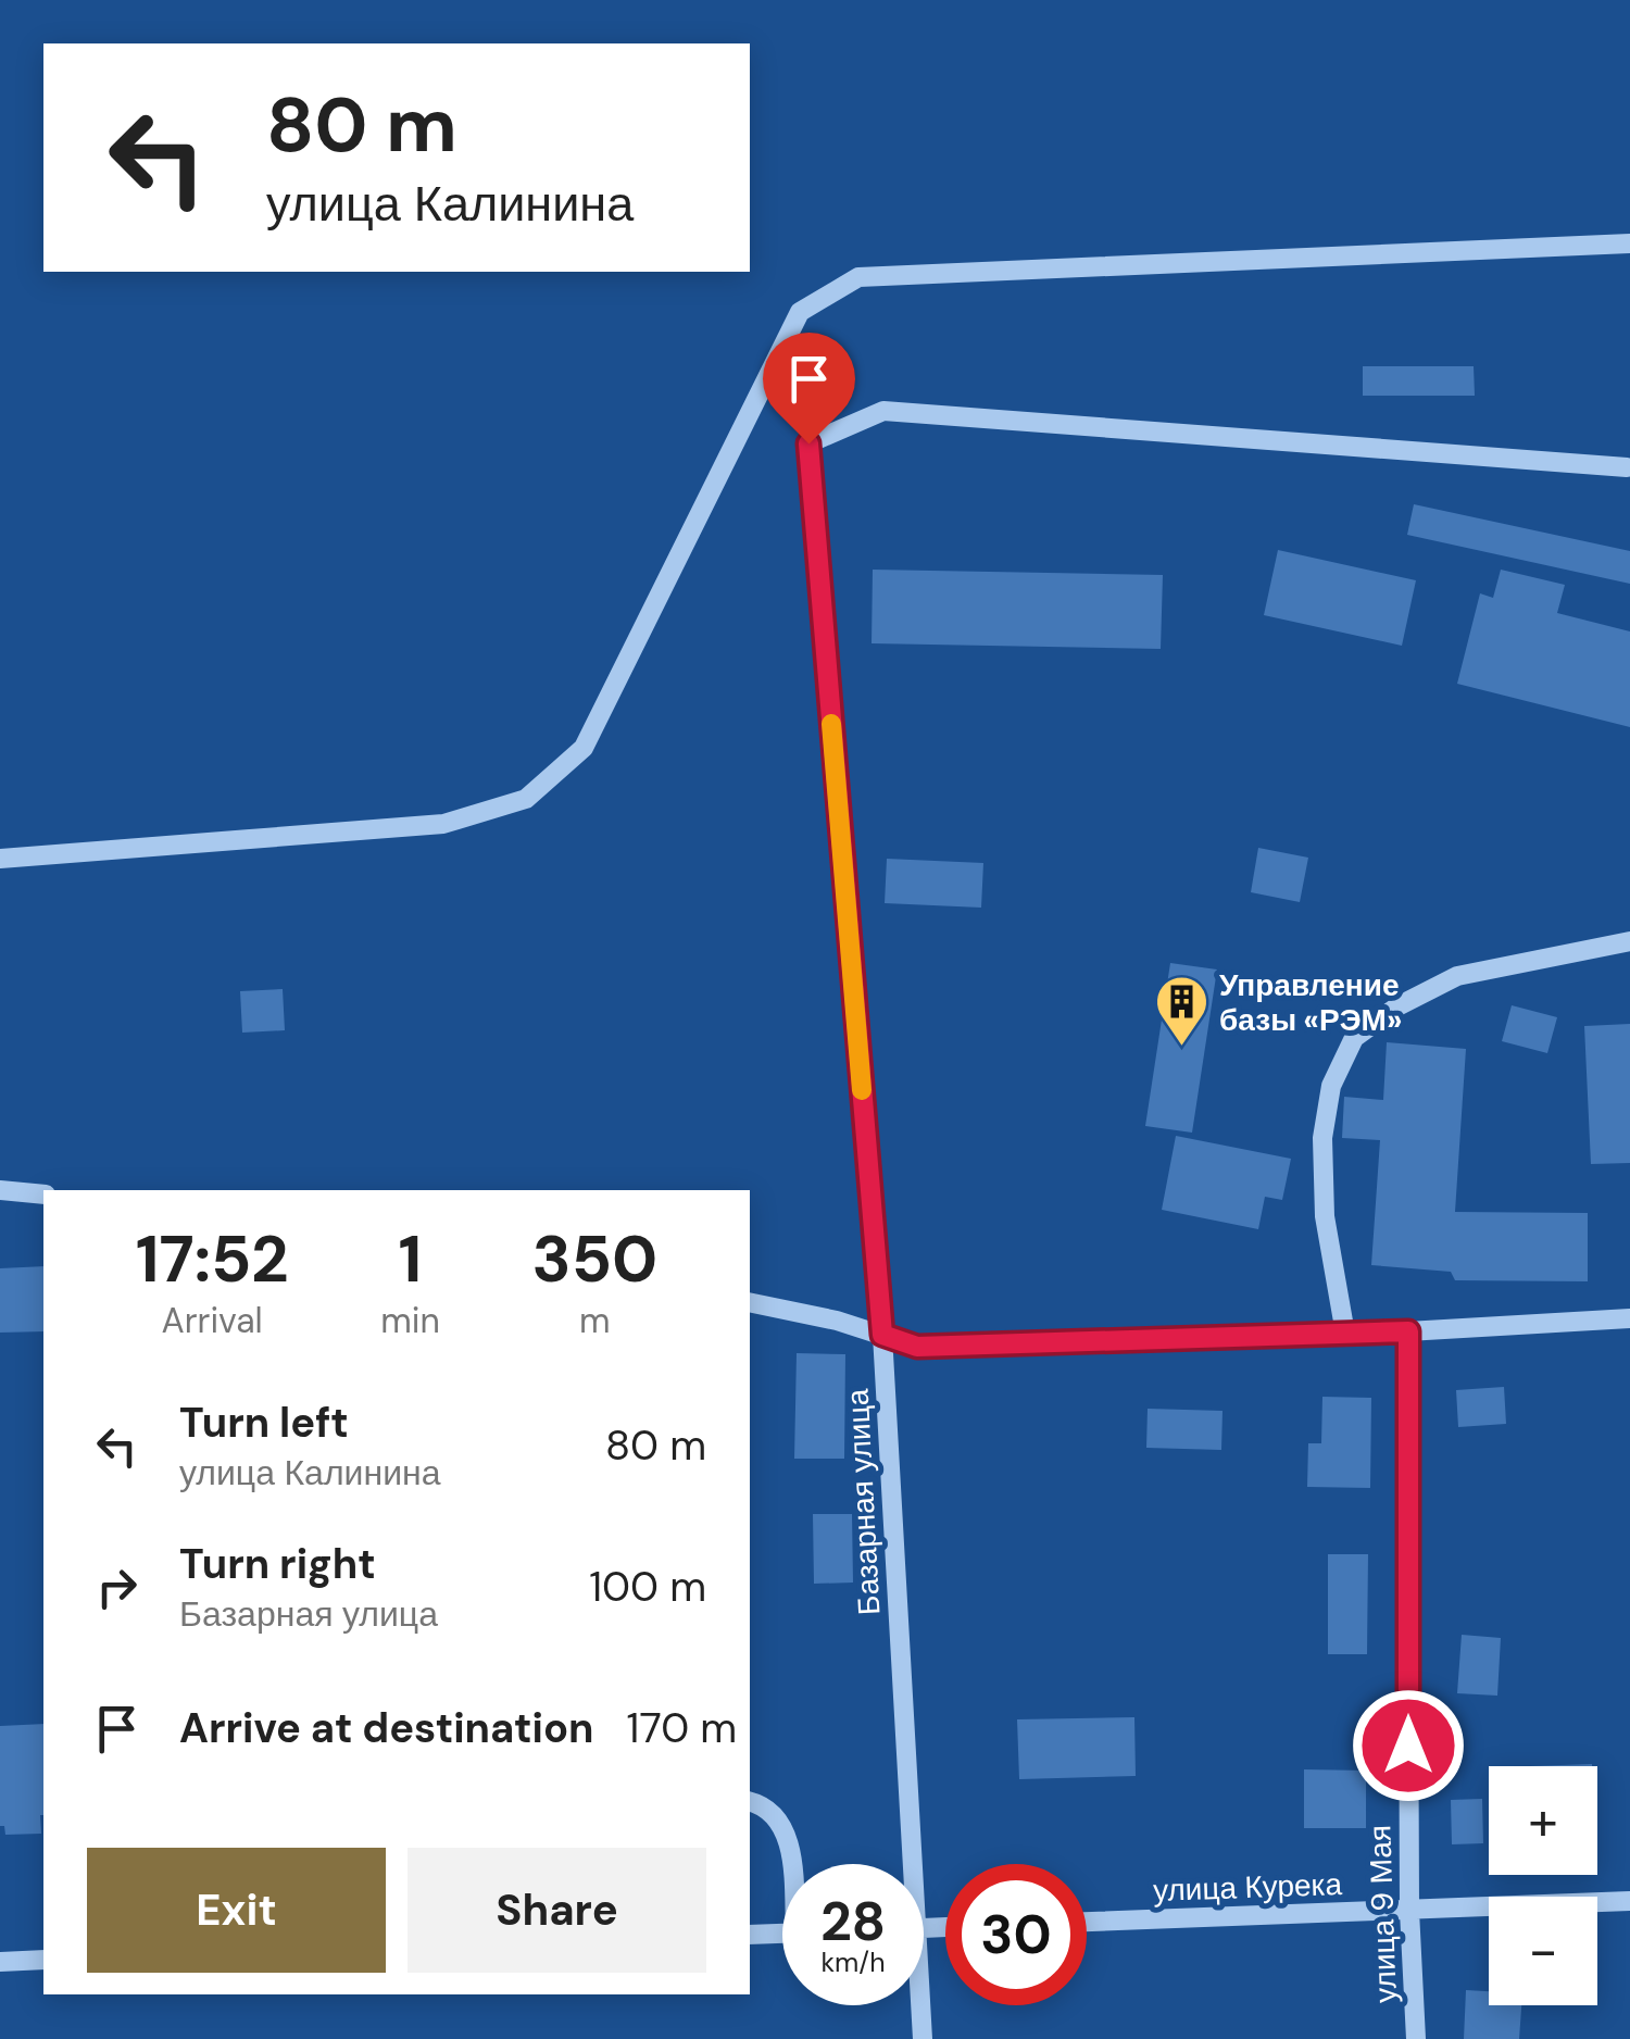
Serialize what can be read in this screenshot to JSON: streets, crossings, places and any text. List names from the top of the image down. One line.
{"streets":{"street":["Базарная улица","улица Курека","улица 9 Мая"]},"crossings":[["улица Курека","улица 9 Мая"]],"places":{"building":["Управление базы «РЭМ»"]},"page":{"turn":["80 m","улица Калинина"],"eta":["17:52","Arrival","1","min","350","m"],"list":[{"name":"Turn left","note":"улица Калинина","value":"80 m"},{"name":"Turn right","note":"Базарная улица","value":"100 m"},{"name":"Arrive at destination","value":"170 m"}],"map_buttons":["+","−"],"buttons":["Exit","Share"],"speed":"28 km/h","limit":"30"}}
